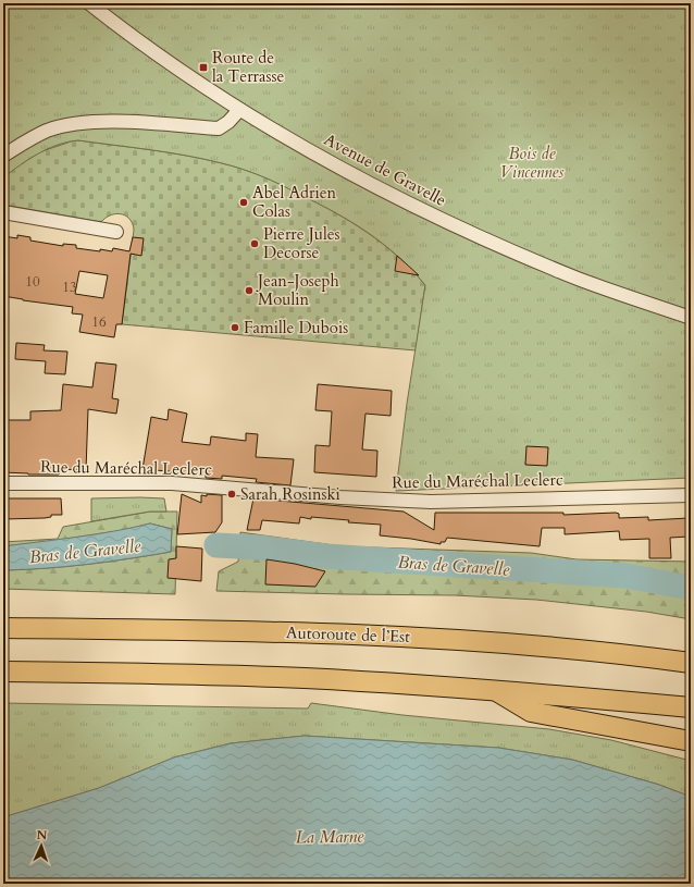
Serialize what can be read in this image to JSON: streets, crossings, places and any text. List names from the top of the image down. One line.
{"streets":{"highway":["Autoroute de l’Est"],"street":["Avenue de Gravelle","Rue du Maréchal Leclerc"]},"water":["Bras de Gravelle","La Marne"],"parks":["Bois de Vincennes"],"places":{"transit":["Route de la Terrasse"],"other":["Abel Adrien Colas","Pierre Jules Decorse","Jean-Joseph Moulin","Famille Dubois","Sarah Rosinski"]},"house_numbers":["10","13","16"],"north":"top"}
